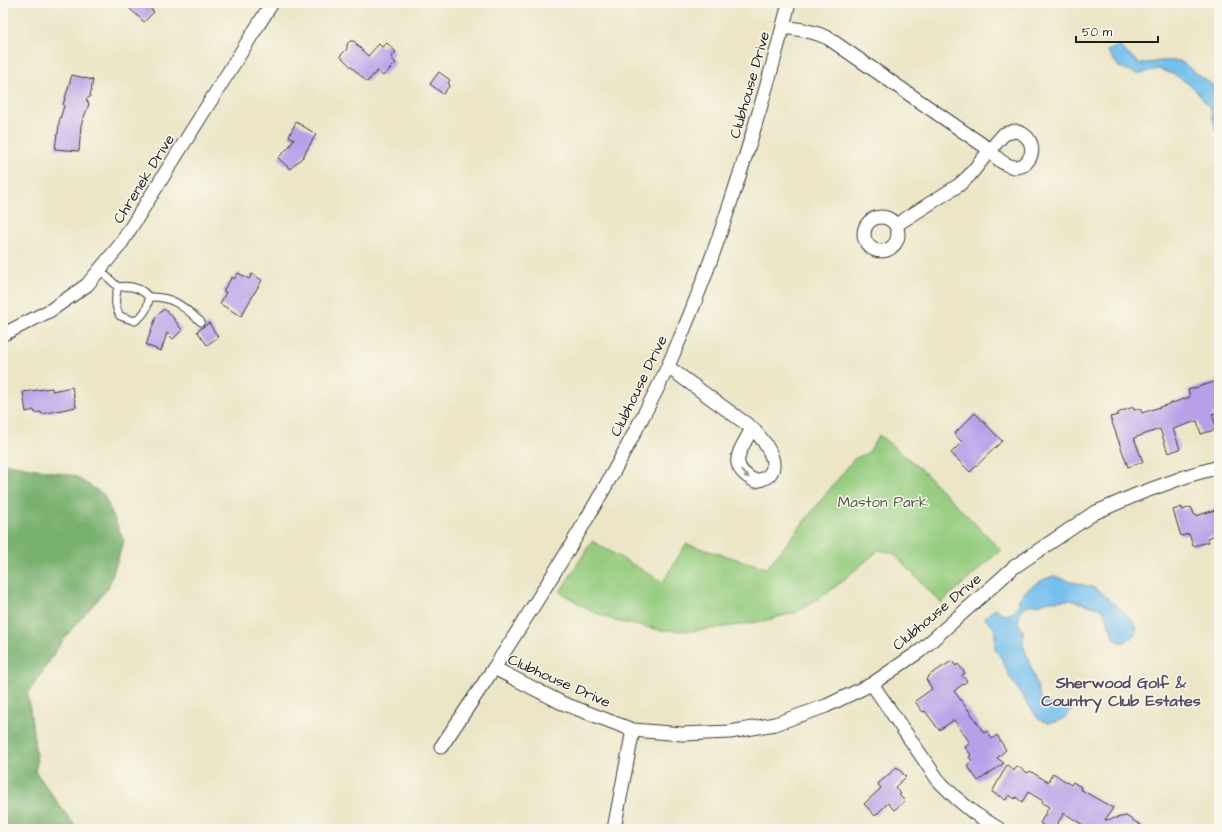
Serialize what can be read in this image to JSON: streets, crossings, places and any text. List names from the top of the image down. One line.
{"streets":{"street":["Clubhouse Drive","Chrenek Drive"]},"districts":["Sherwood Golf & Country Club Estates"],"parks":["Maston Park"],"scale_bar":"50 m"}
